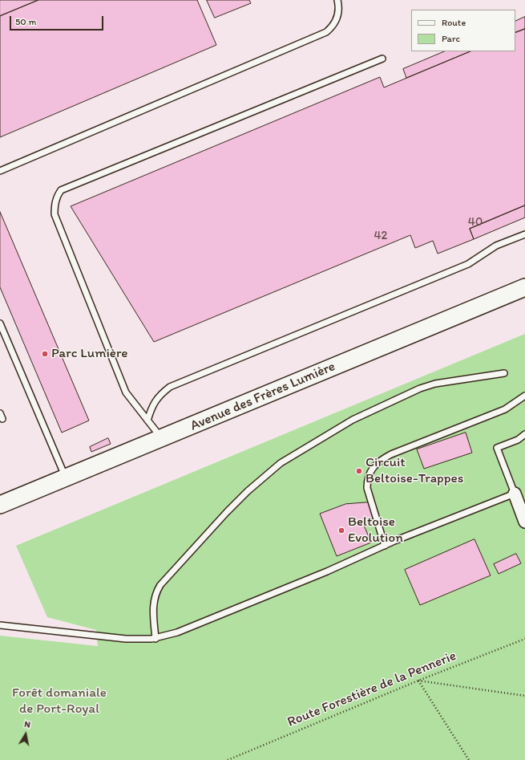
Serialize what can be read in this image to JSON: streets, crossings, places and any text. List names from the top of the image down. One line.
{"streets":{"street":["Avenue des Frères Lumière"],"path":["Route Forestière de la Pennerie"]},"parks":["Forêt domaniale de Port-Royal"],"places":["Parc Lumière","Circuit Beltoise-Trappes","Beltoise Evolution"],"house_numbers":["40","42"],"legend":["Route","Parc"],"scale_bar":"50 m","north":"top"}
